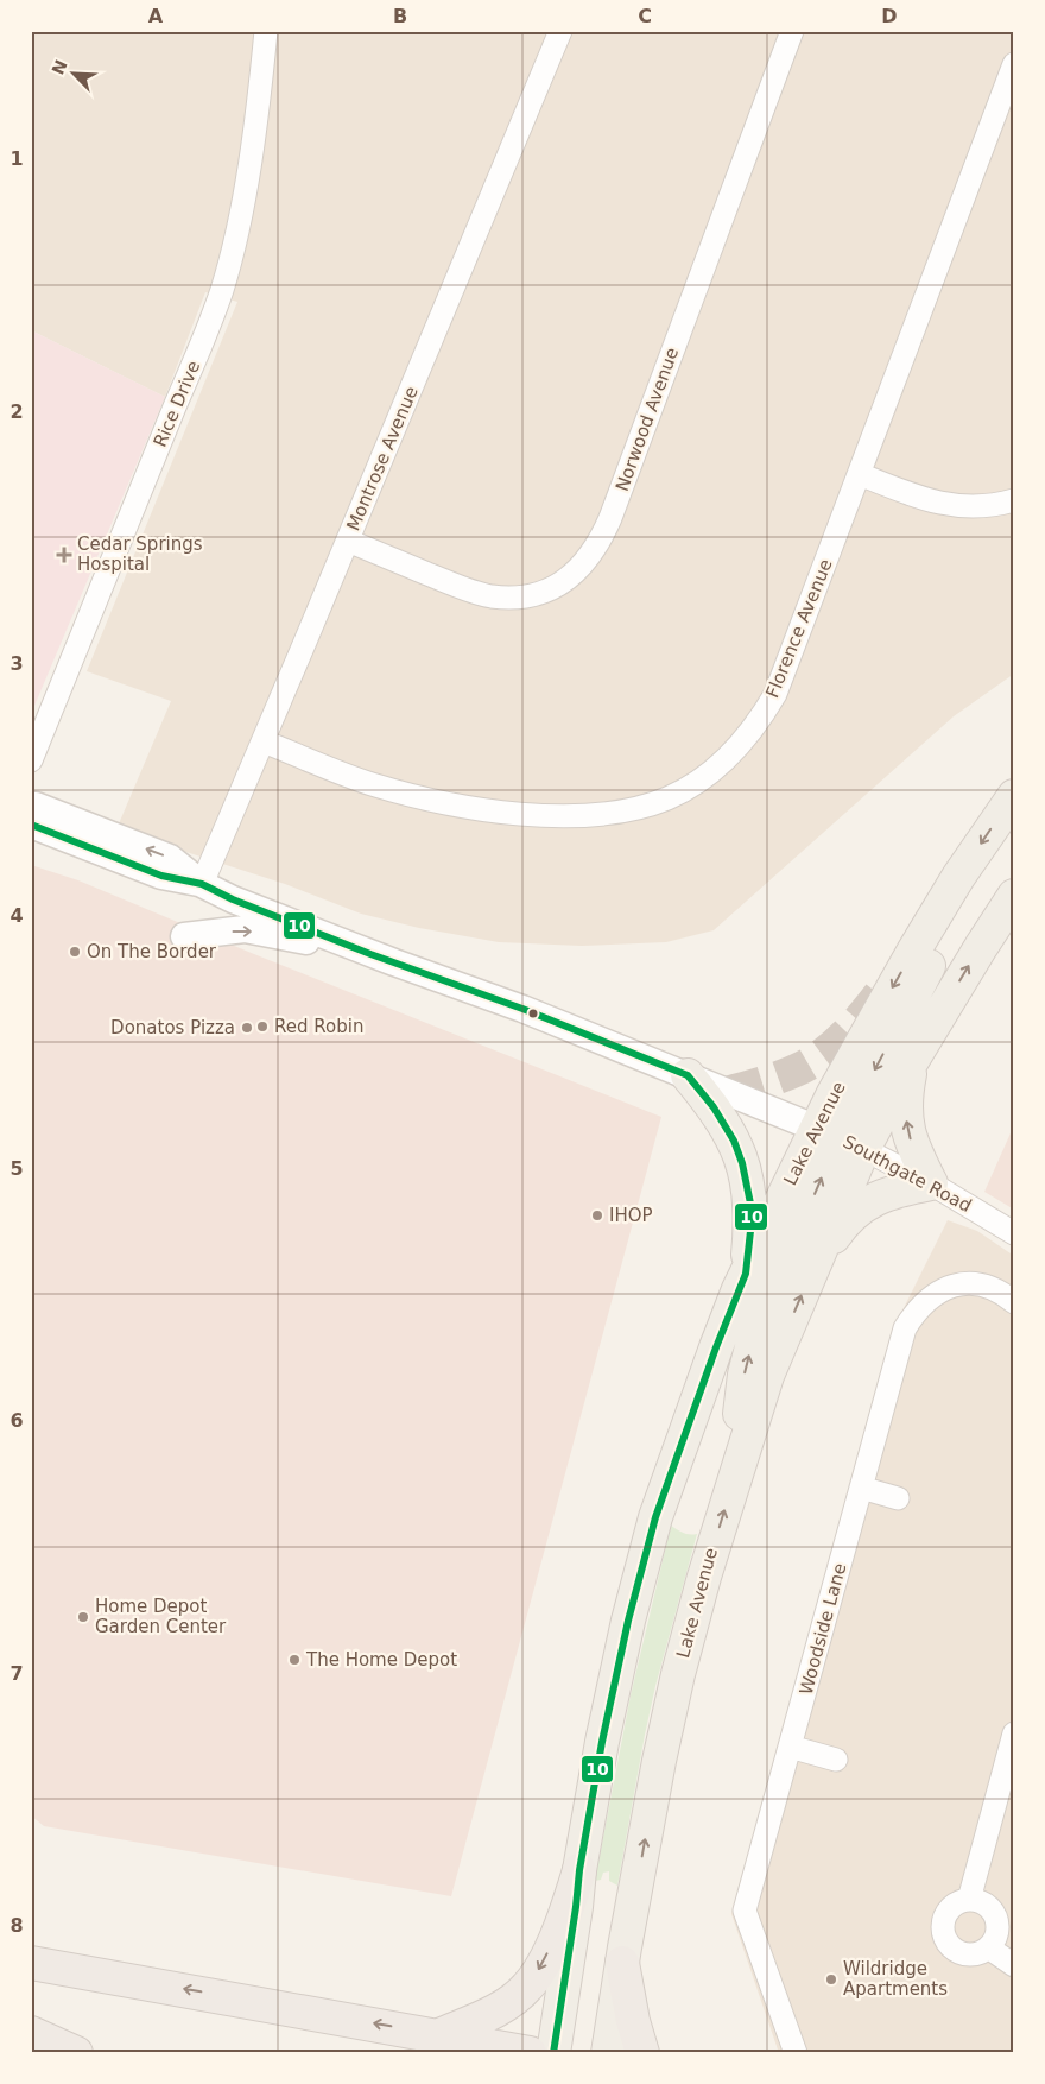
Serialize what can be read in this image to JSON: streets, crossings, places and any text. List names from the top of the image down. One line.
{"streets":{"main road":["Lake Avenue"],"street":["Rice Drive","Norwood Avenue","Montrose Avenue","Florence Avenue","Southgate Road","Woodside Lane"]},"crossings":[["Norwood Avenue","Montrose Avenue"],["Montrose Avenue","Florence Avenue"],["Montrose Avenue","Southgate Road"],["Lake Avenue","Southgate Road"]],"places":{"health":["Cedar Springs Hospital"],"other":["On The Border","Red Robin","Donatos Pizza","IHOP","Home Depot Garden Center","The Home Depot","Wildridge Apartments"]},"lines":["transit line 10"],"north":"top left","grid":{"columns":["A","B","C","D"],"rows":["1","2","3","4","5","6","7","8"]}}
